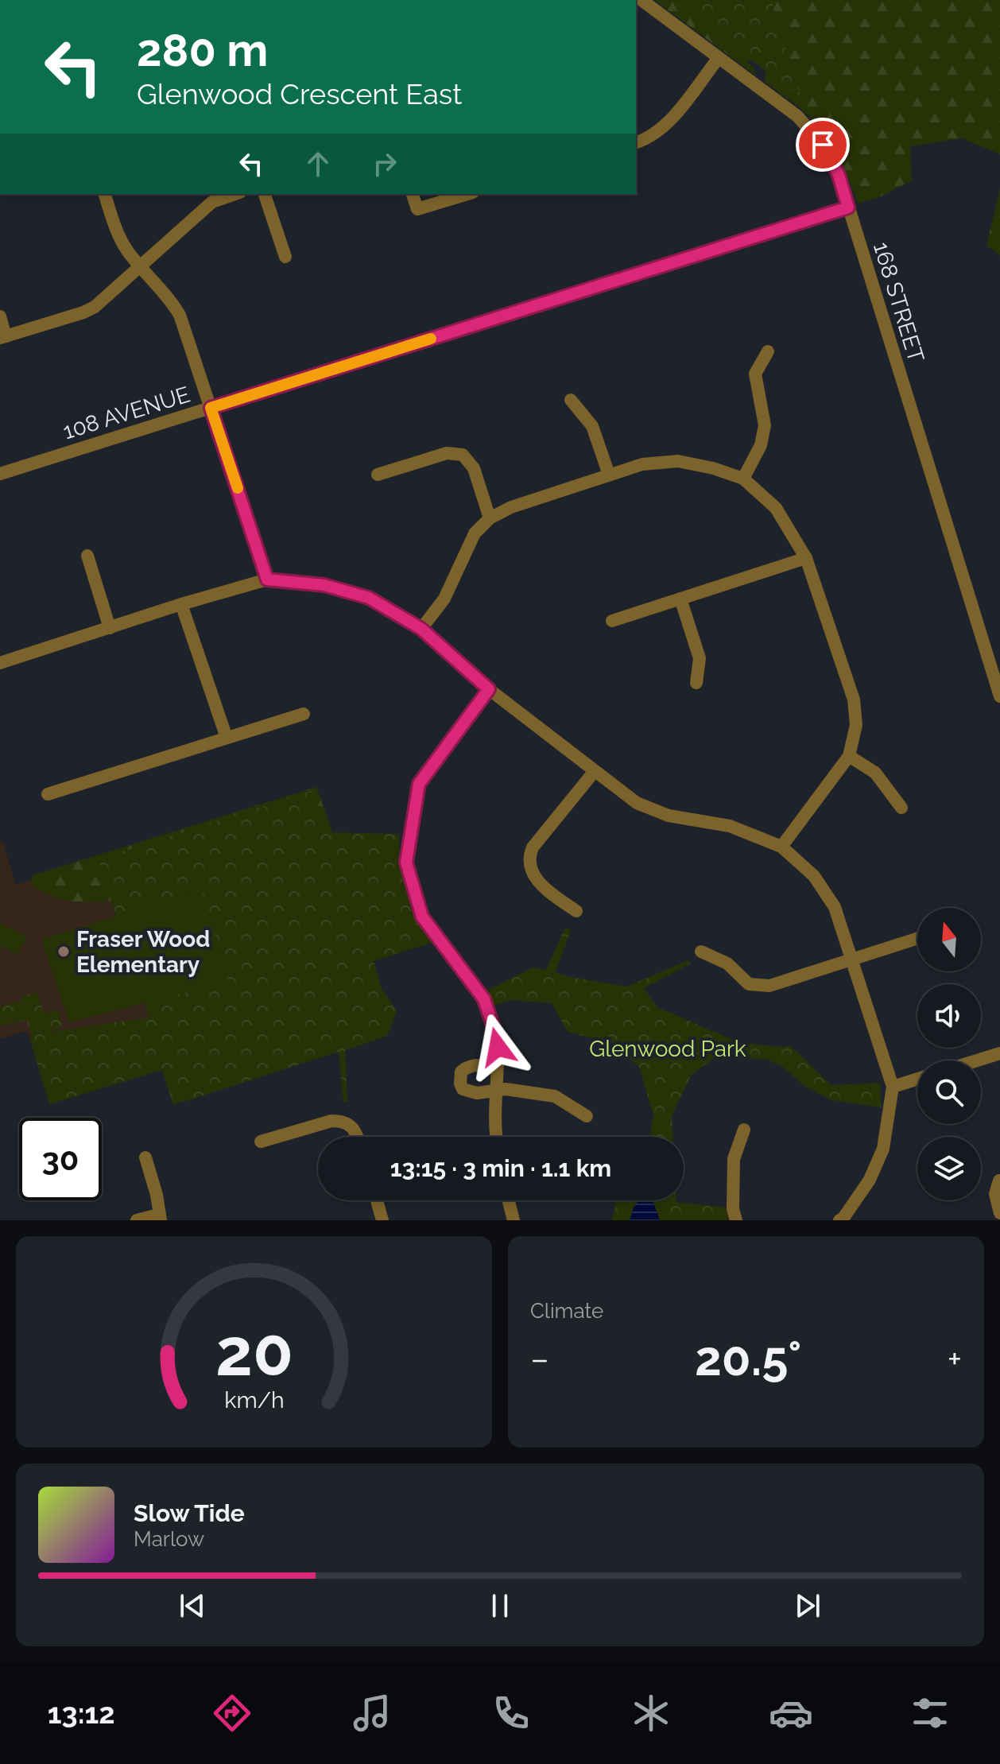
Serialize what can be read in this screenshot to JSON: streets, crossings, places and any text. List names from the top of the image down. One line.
{"streets":{"street":["168 STREET","108 AVENUE"]},"crossings":[["168 STREET","108 AVENUE"]],"parks":["Glenwood Park"],"places":["Fraser Wood Elementary"],"north":"top","page":{"turn":["280 m","Glenwood Crescent East"],"limit":"30","trip":"13:15 · 3 min · 1.1 km","tile":"Climate","heat":["−","20.5°","+"],"song":["Slow Tide","Marlow"],"tabs":"13:12","gauge":["20","km/h"]}}
